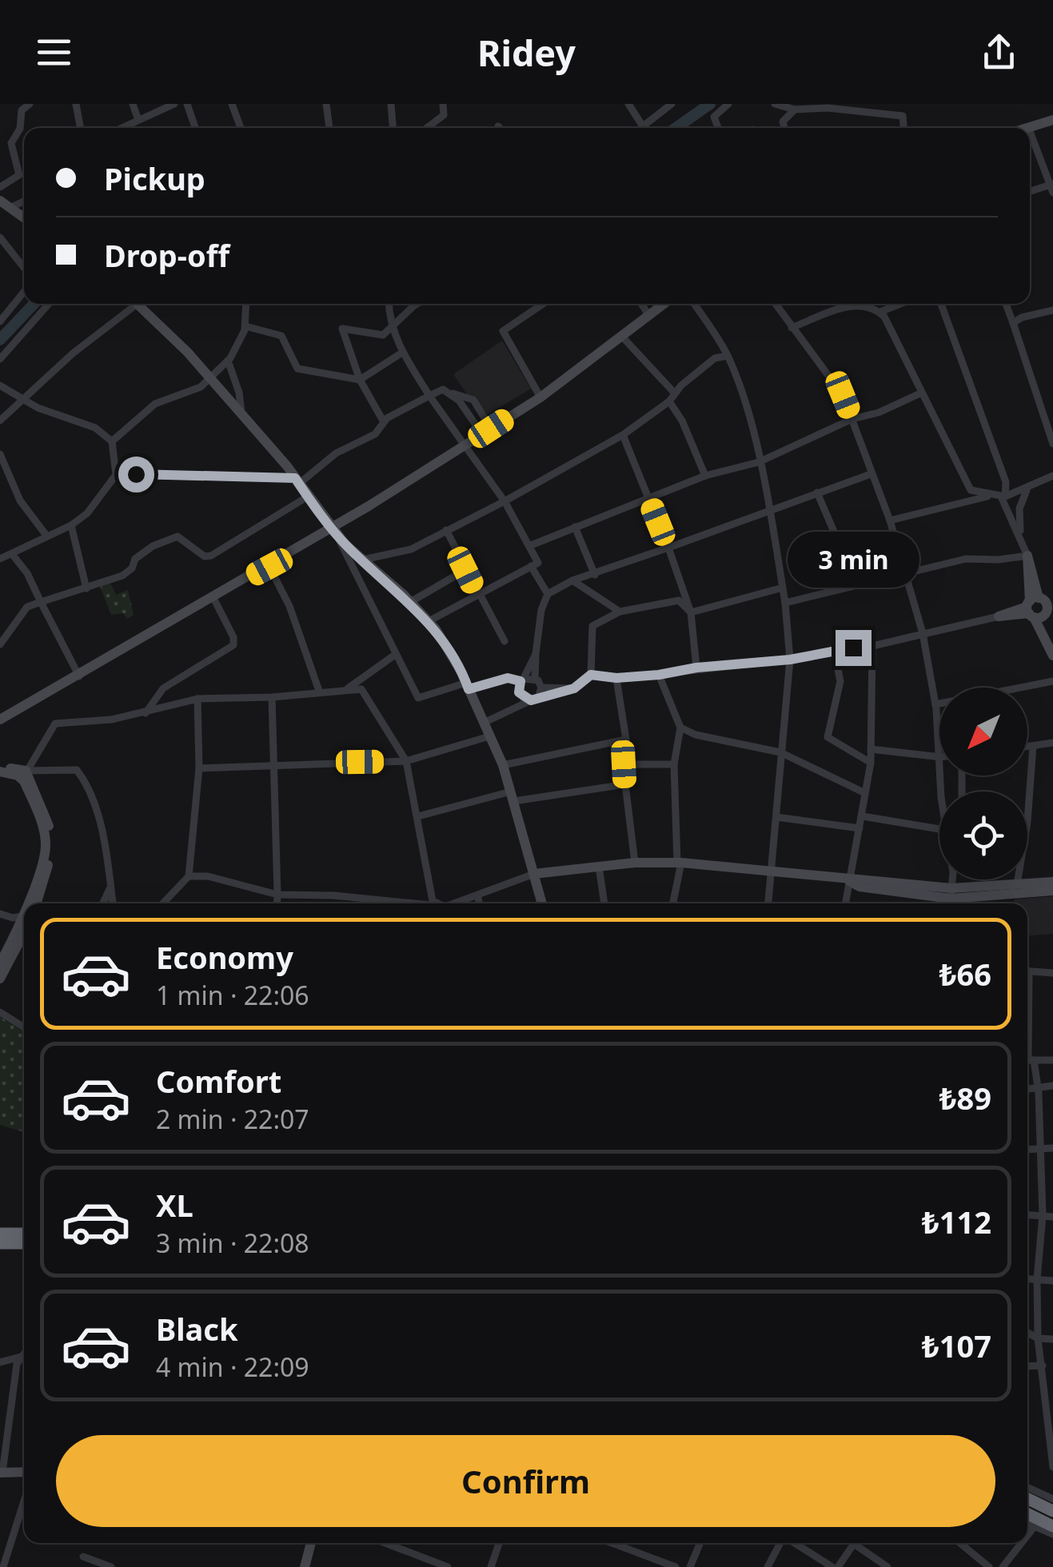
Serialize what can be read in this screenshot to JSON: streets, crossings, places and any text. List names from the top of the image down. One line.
{"north":"bottom left","page":{"header":"Ridey","banner":["Pickup","Drop-off"],"bubble":"3 min","list":[{"name":"Economy","note":"1 min · 22:06","value":"₺66"},{"name":"Comfort","note":"2 min · 22:07","value":"₺89"},{"name":"XL","note":"3 min · 22:08","value":"₺112"},{"name":"Black","note":"4 min · 22:09","value":"₺107"}],"buttons":"Confirm"}}
